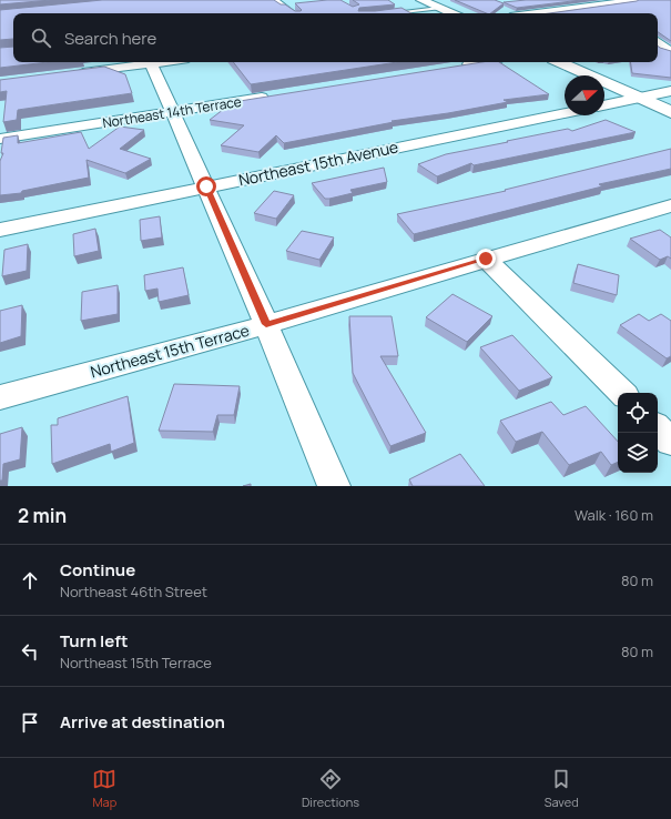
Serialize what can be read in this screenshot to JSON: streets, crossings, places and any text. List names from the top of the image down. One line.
{"streets":{"street":["Northeast 14th Terrace","Northeast 15th Avenue","Northeast 15th Terrace"]},"north":"right","page":{"search":"Search here","heading":["2 min","Walk · 160 m"],"list":[["Continue","Northeast 46th Street","80 m"],["Turn left","Northeast 15th Terrace","80 m"],"Arrive at destination"],"nav":["Map","Directions","Saved"]}}
